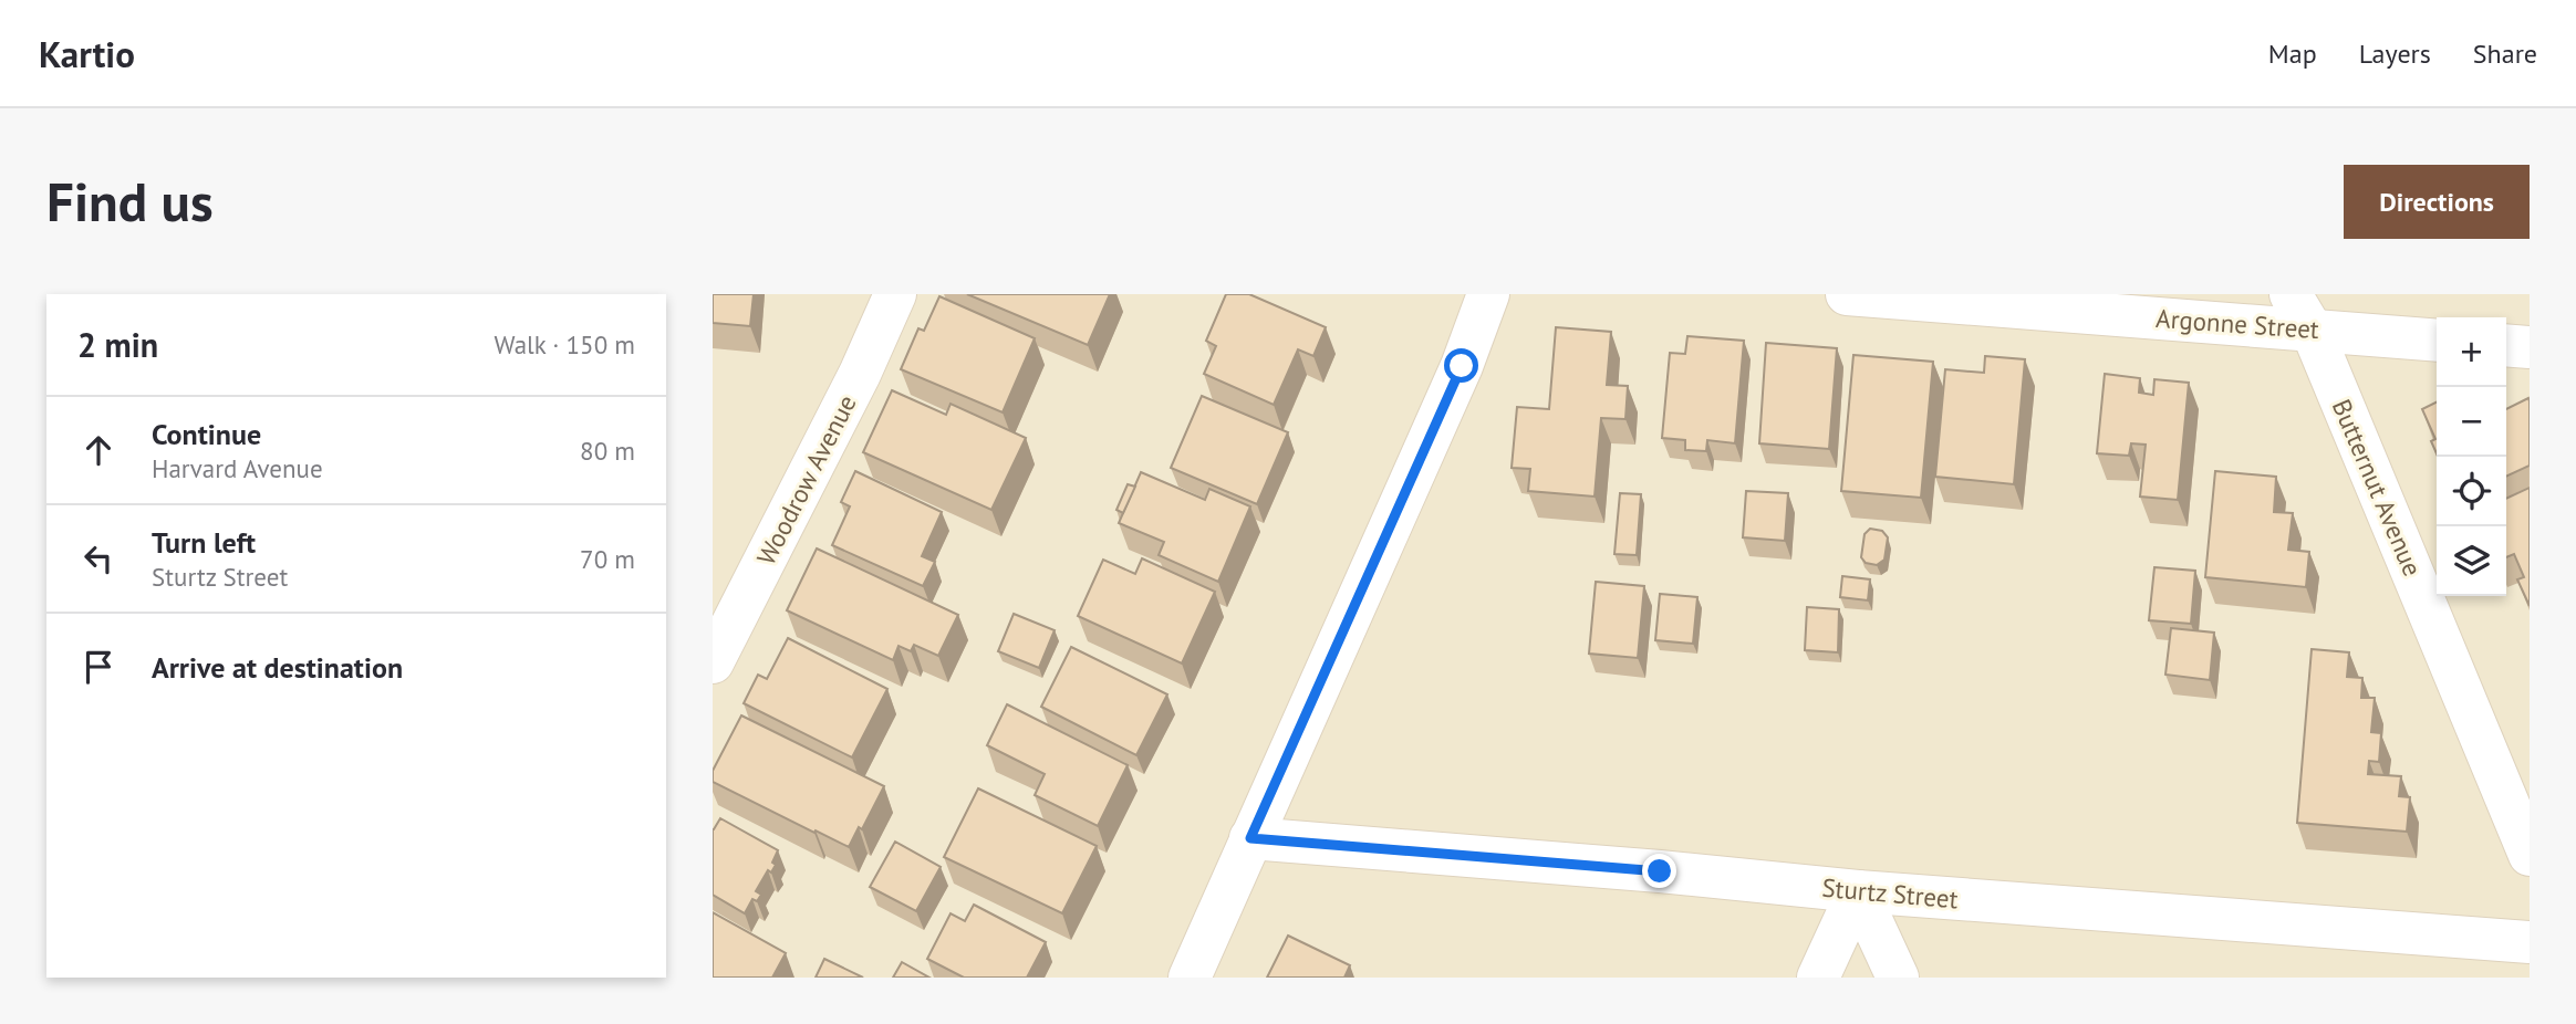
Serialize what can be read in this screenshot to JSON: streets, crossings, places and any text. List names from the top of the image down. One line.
{"streets":{"street":["Argonne Street","Woodrow Avenue","Butternut Avenue","Sturtz Street"]},"crossings":[["Argonne Street","Butternut Avenue"]],"page":{"header":"Kartio","nav":["Map","Layers","Share"],"buttons":"Directions","title":"Find us","heading":["2 min","Walk · 150 m"],"map_buttons":["+","−"],"list":[["Continue","Harvard Avenue","80 m"],["Turn left","Sturtz Street","70 m"],"Arrive at destination"]}}
